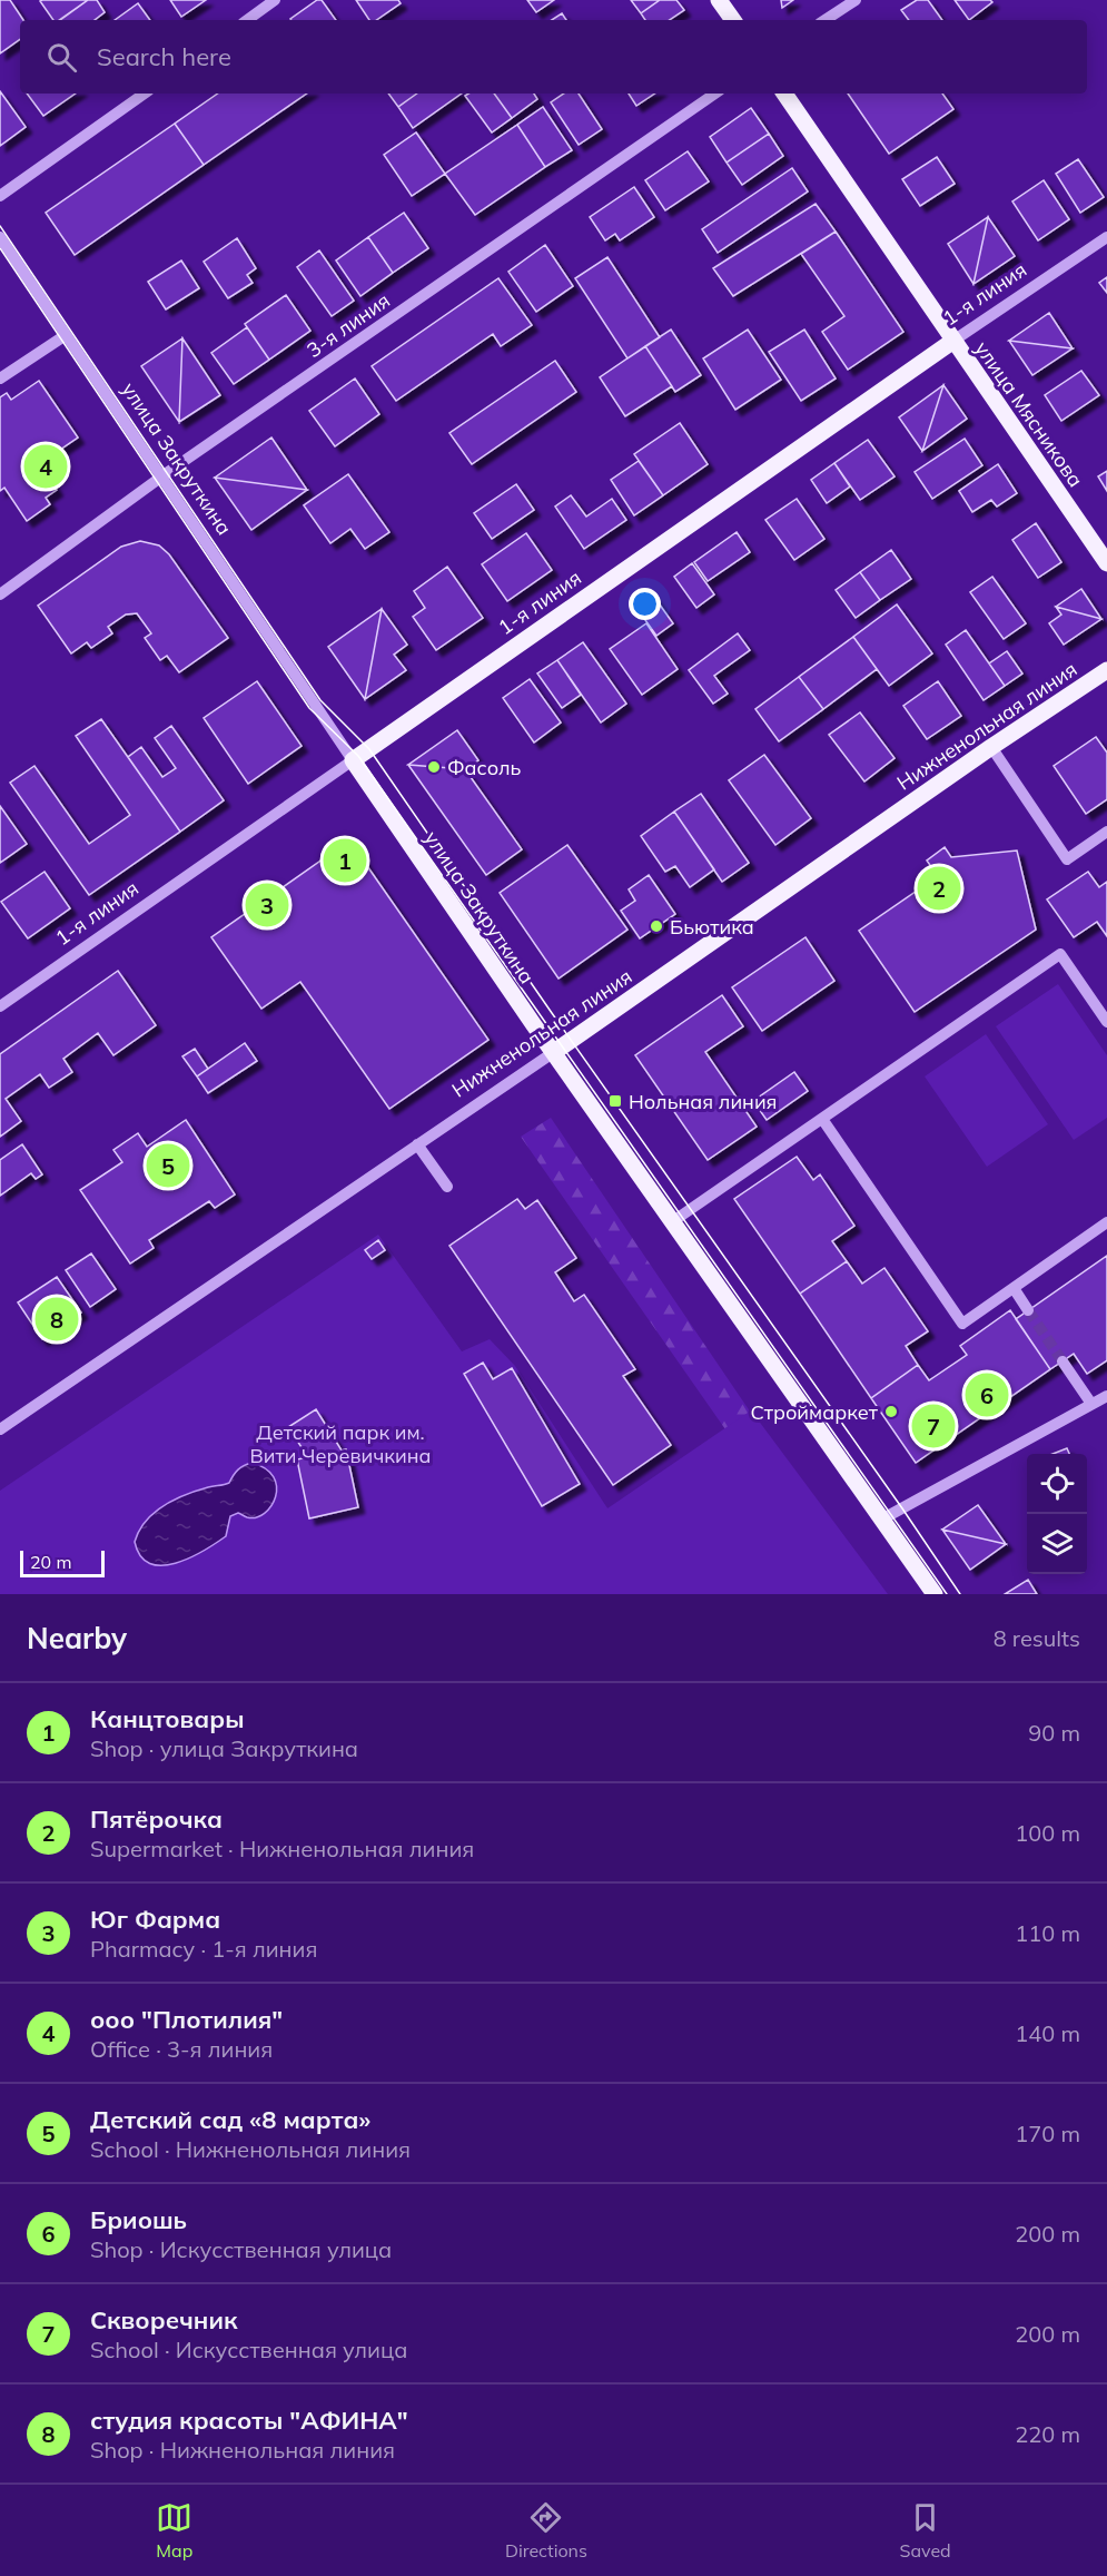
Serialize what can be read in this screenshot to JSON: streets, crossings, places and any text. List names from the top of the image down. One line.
{"streets":{"main road":["1-я линия","улица Мясникова","улица Закруткина","Нижненольная линия"],"street":["3-я линия"]},"crossings":[["1-я линия","улица Мясникова"],["1-я линия","улица Закруткина"],["3-я линия","улица Закруткина"],["улица Закруткина","Нижненольная линия"]],"parks":["Детский парк им. Вити Черевичкина"],"places":{"other":["Фасоль","Бьютика","Строймаркет"],"transit":["Нольная линия"]},"scale_bar":"20 m","page":{"search":"Search here","pins":["4","1","2","3","5","8","6","7"],"scale":"20 m","heading":["Nearby","8 results"],"list":[{"mark":"1","name":"Канцтовары","note":"Shop · улица Закруткина","value":"90 m"},{"mark":"2","name":"Пятёрочка","note":"Supermarket · Нижненольная линия","value":"100 m"},{"mark":"3","name":"Юг Фарма","note":"Pharmacy · 1-я линия","value":"110 m"},{"mark":"4","name":"ооо \"Плотилия\"","note":"Office · 3-я линия","value":"140 m"},{"mark":"5","name":"Детский сад «8 марта»","note":"School · Нижненольная линия","value":"170 m"},{"mark":"6","name":"Бриошь","note":"Shop · Искусственная улица","value":"200 m"},{"mark":"7","name":"Скворечник","note":"School · Искусственная улица","value":"200 m"},{"mark":"8","name":"студия красоты \"АФИНА\"","note":"Shop · Нижненольная линия","value":"220 m"}],"nav":["Map","Directions","Saved"]}}
